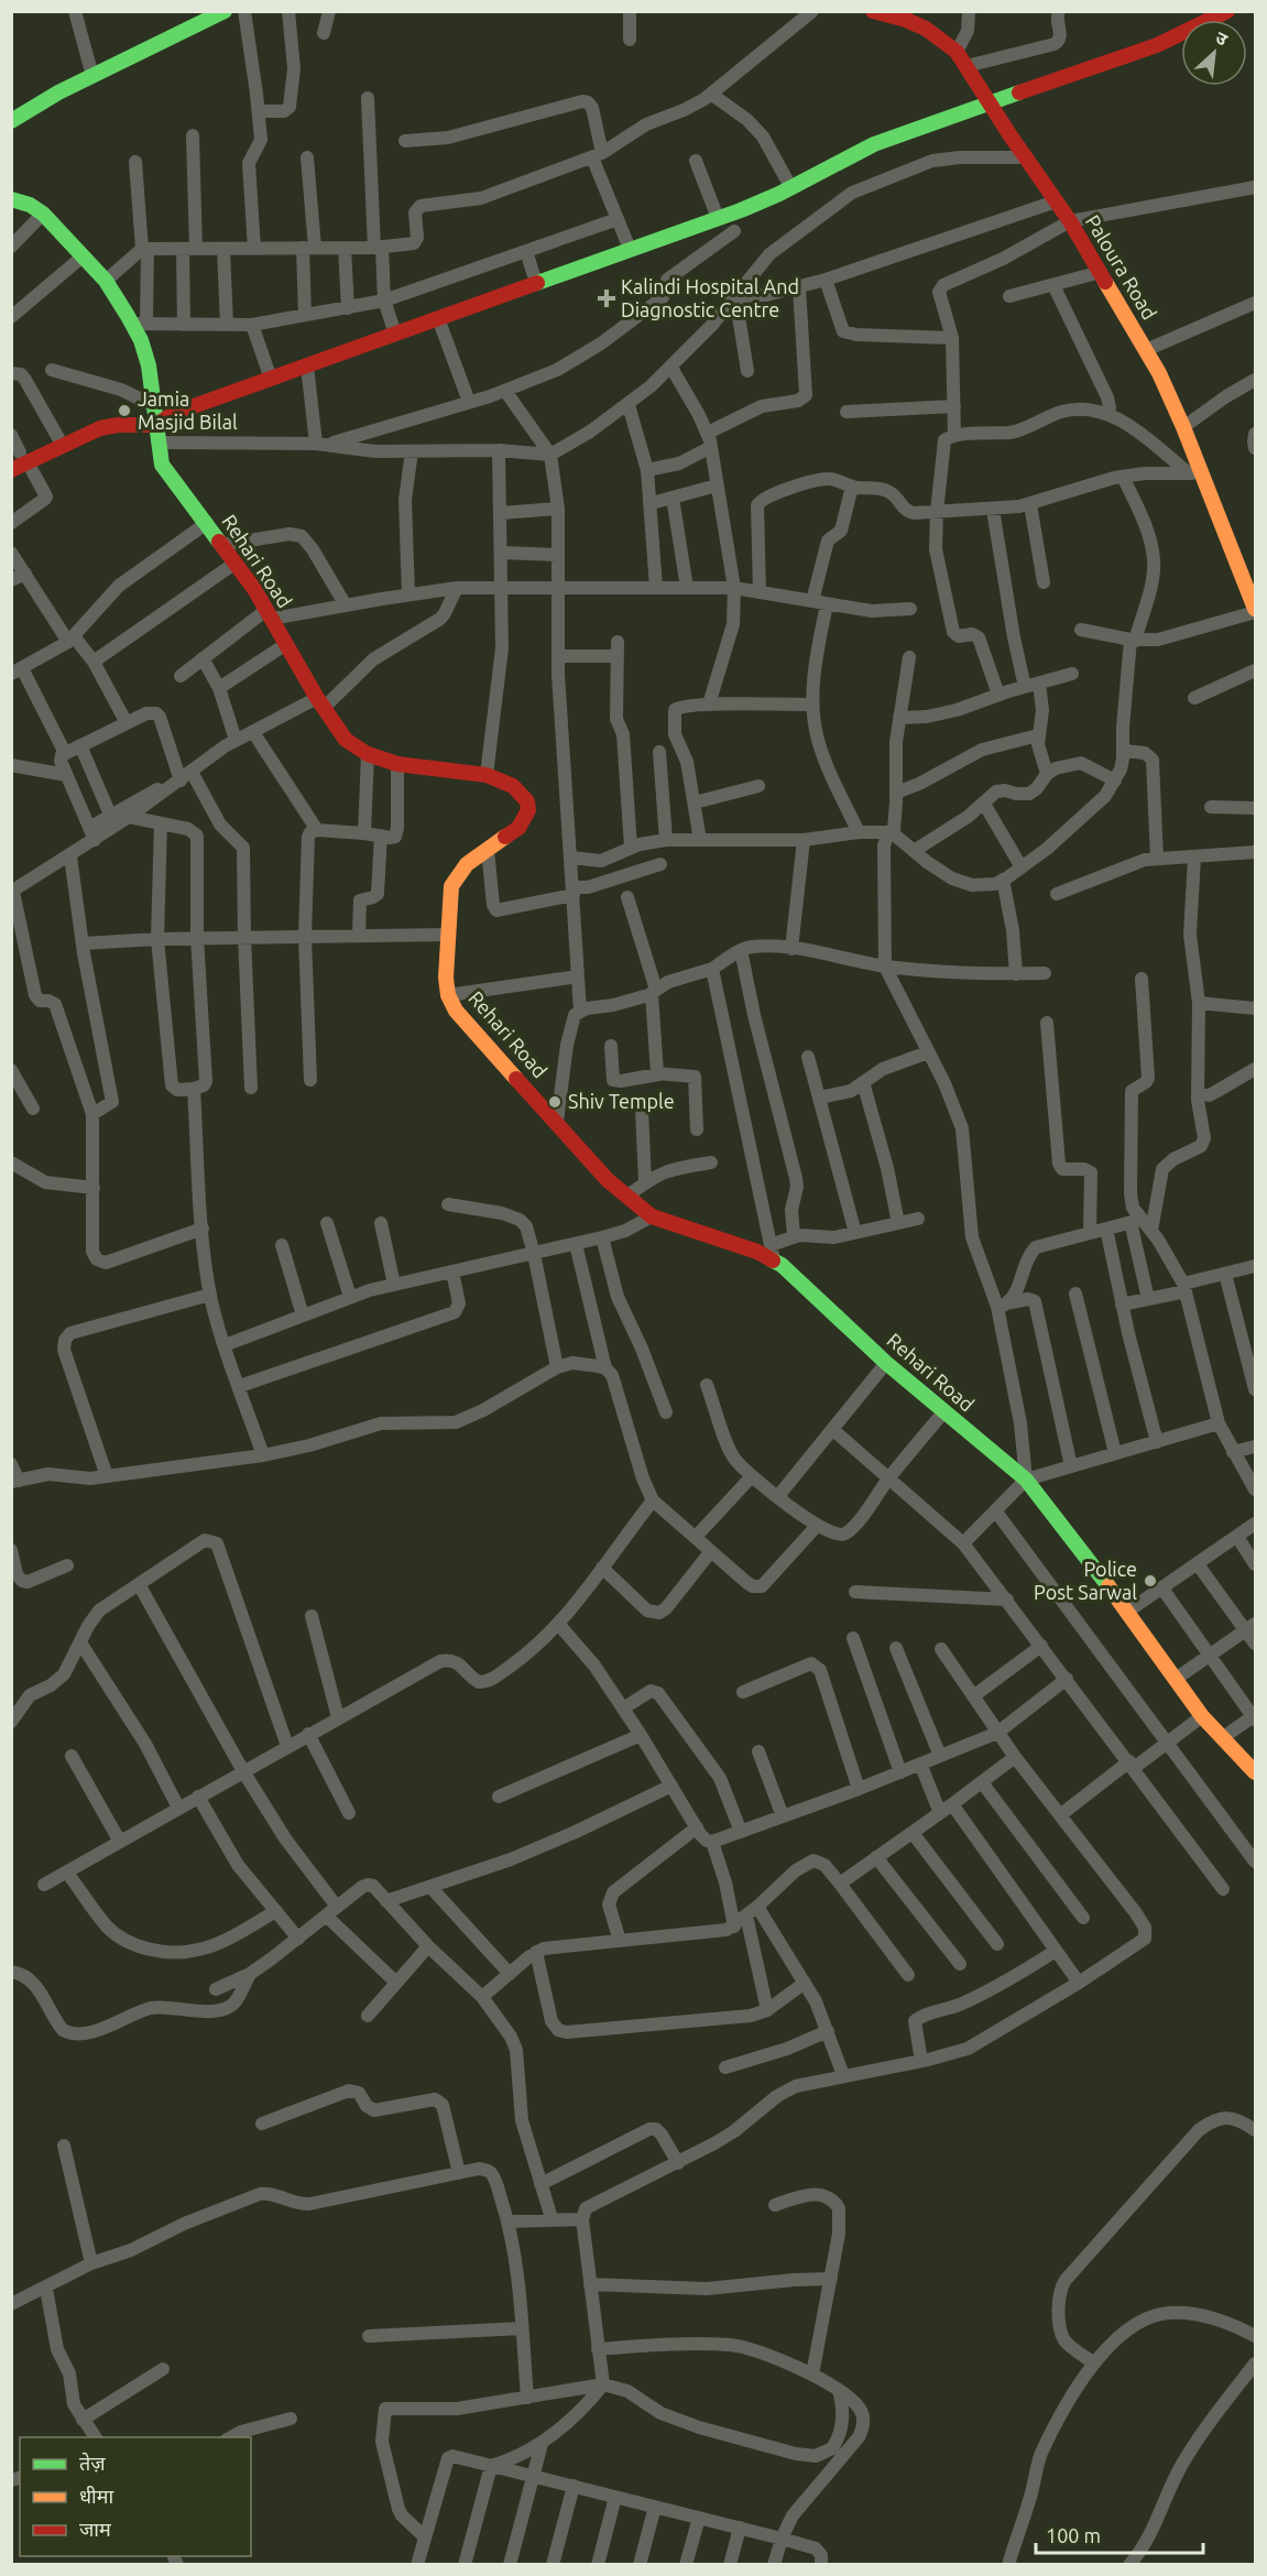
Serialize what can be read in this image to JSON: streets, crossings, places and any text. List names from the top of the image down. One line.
{"streets":{"main road":["Paloura Road","Rehari Road"]},"places":{"health":["Kalindi Hospital And Diagnostic Centre"],"other":["Jamia Masjid Bilal","Shiv Temple","Police Post Sarwal"]},"legend":["तेज़","धीमा","जाम"],"scale_bar":"100 m","north":"top right"}
